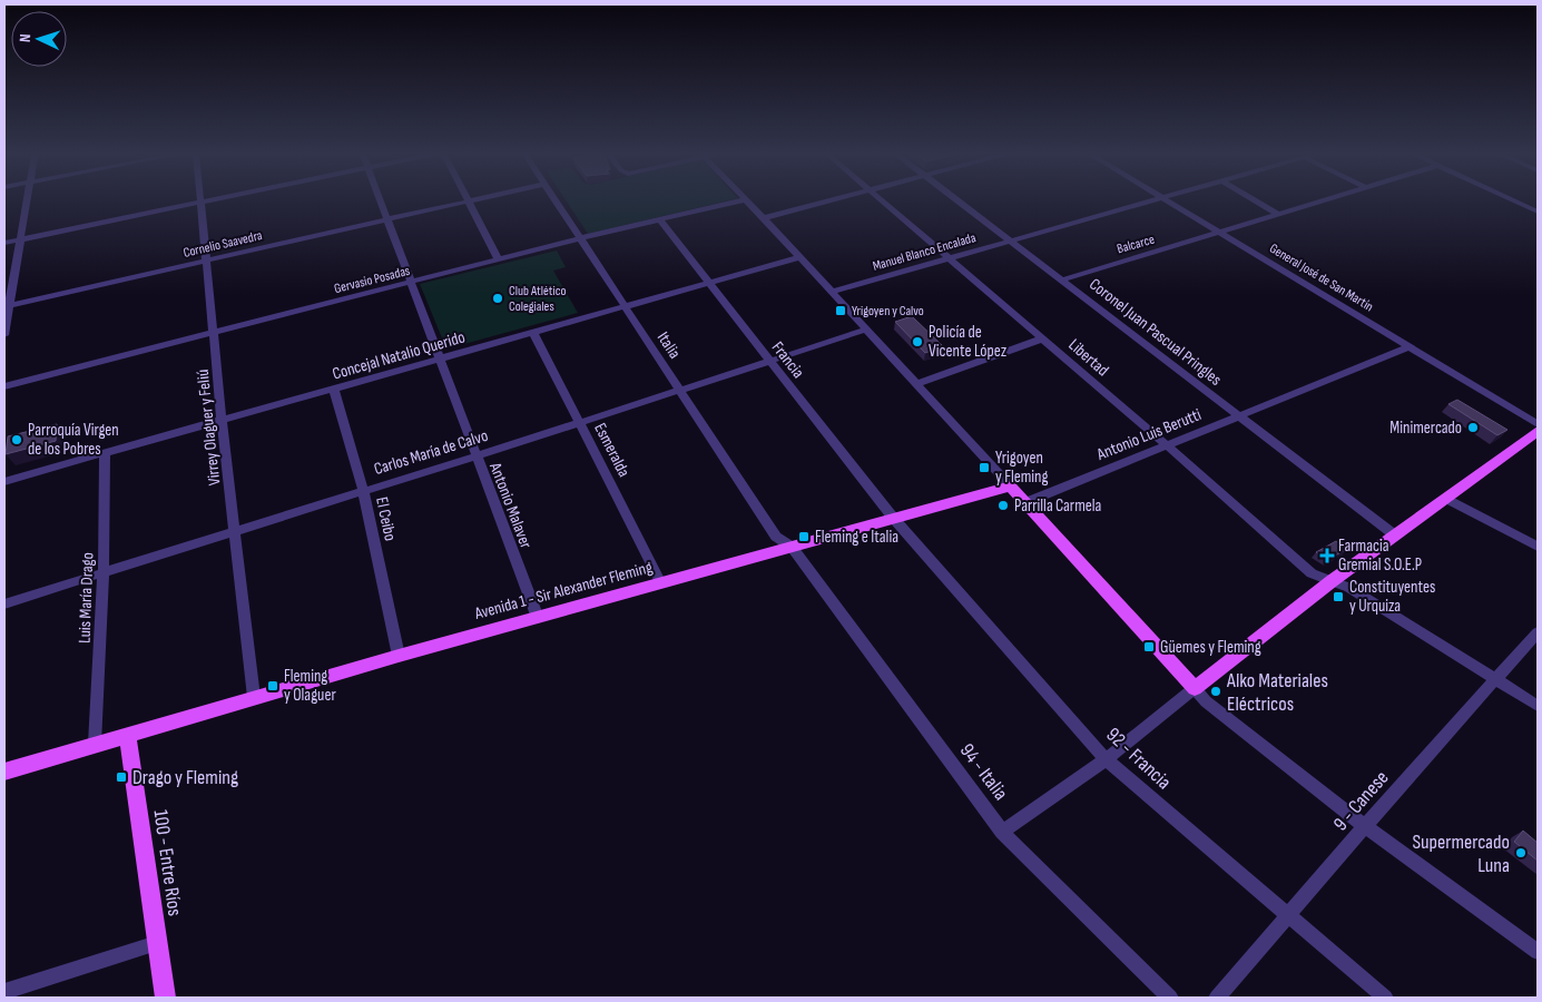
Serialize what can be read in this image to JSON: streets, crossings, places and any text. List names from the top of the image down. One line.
{"streets":{"main road":["Avenida 1 - Sir Alexander Fleming","100 - Entre Ríos"],"street":["Cornelio Saavedra","Balcarce","Manuel Blanco Encalada","General José de San Martín","Gervasio Posadas","Coronel Juan Pascual Pringles","Italia","Concejal Natalio Querido","Libertad","Francia","Virrey Olaguer y Feliú","Antonio Luis Berutti","Esmeralda","Carlos María de Calvo","Antonio Malaver","El Ceibo","Luis María Drago","92 - Francia","94 - Italia","9 - Canese"]},"crossings":[["Cornelio Saavedra","Virrey Olaguer y Feliú"],["Cornelio Saavedra","Antonio Malaver"],["Balcarce","General José de San Martín"],["Balcarce","Coronel Juan Pascual Pringles"],["Manuel Blanco Encalada","Coronel Juan Pascual Pringles"],["Manuel Blanco Encalada","Libertad"],["General José de San Martín","Antonio Luis Berutti"],["Gervasio Posadas","Italia"],["Gervasio Posadas","Francia"],["Gervasio Posadas","Virrey Olaguer y Feliú"],["Gervasio Posadas","Antonio Malaver"],["Coronel Juan Pascual Pringles","Antonio Luis Berutti"],["Italia","Concejal Natalio Querido"],["Italia","Carlos María de Calvo"],["Italia","Avenida 1 - Sir Alexander Fleming"],["Italia","94 - Italia"],["Concejal Natalio Querido","Francia"],["Concejal Natalio Querido","Virrey Olaguer y Feliú"],["Concejal Natalio Querido","Esmeralda"],["Concejal Natalio Querido","Antonio Malaver"],["Concejal Natalio Querido","El Ceibo"],["Concejal Natalio Querido","Luis María Drago"],["Libertad","Antonio Luis Berutti"],["Libertad","9 - Canese"],["Francia","Carlos María de Calvo"],["Francia","Avenida 1 - Sir Alexander Fleming"],["Francia","92 - Francia"],["Virrey Olaguer y Feliú","Carlos María de Calvo"],["Virrey Olaguer y Feliú","Avenida 1 - Sir Alexander Fleming"],["Esmeralda","Carlos María de Calvo"],["Esmeralda","Avenida 1 - Sir Alexander Fleming"],["Carlos María de Calvo","Antonio Malaver"],["Carlos María de Calvo","El Ceibo"],["Carlos María de Calvo","Luis María Drago"],["Antonio Malaver","Avenida 1 - Sir Alexander Fleming"],["El Ceibo","Avenida 1 - Sir Alexander Fleming"],["Avenida 1 - Sir Alexander Fleming","Luis María Drago"],["Avenida 1 - Sir Alexander Fleming","92 - Francia"],["Avenida 1 - Sir Alexander Fleming","94 - Italia"],["Avenida 1 - Sir Alexander Fleming","100 - Entre Ríos"],["92 - Francia","9 - Canese"]],"places":{"other":["Club Atlético Colegiales","Policía de Vicente López","Minimercado","Parroquía Virgen de los Pobres","Parrilla Carmela","Alko Materiales Eléctricos","Supermercado Luna"],"transit":["Yrigoyen y Calvo","Yrigoyen y Fleming","Fleming e Italia","Constituyentes y Urquiza","Güemes y Fleming","Fleming y Olaguer","Drago y Fleming"],"health":["Farmacia Gremial S.O.E.P"]},"north":"left"}
